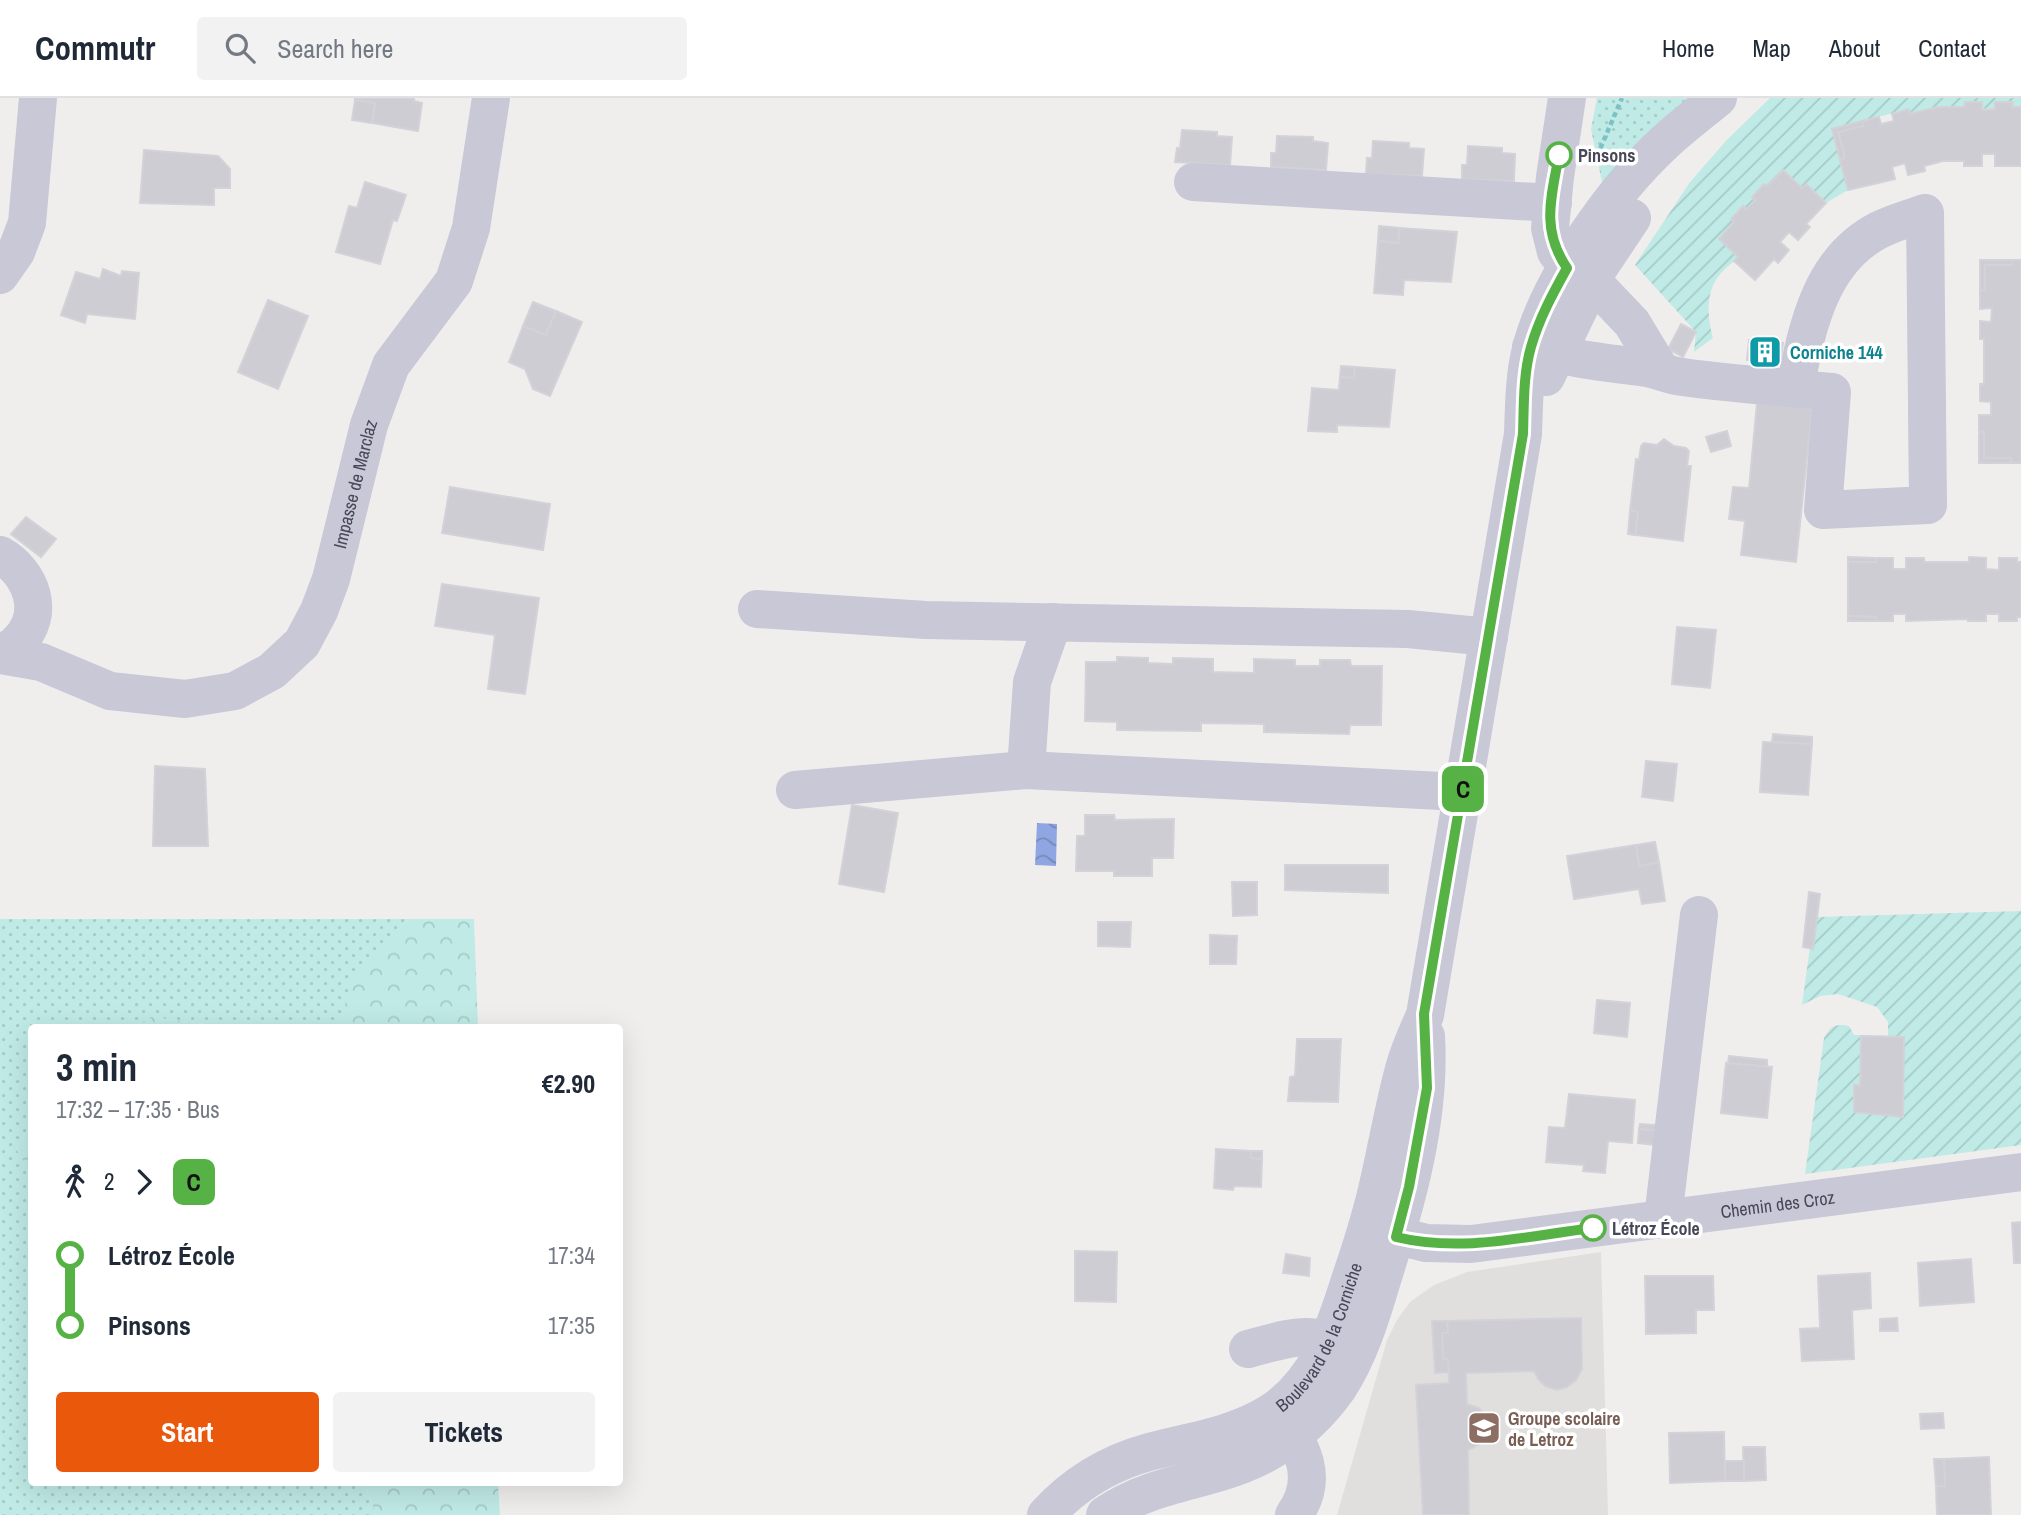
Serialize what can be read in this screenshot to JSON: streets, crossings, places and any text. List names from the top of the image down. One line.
{"streets":{"street":["Impasse de Marclaz","Chemin des Croz","Boulevard de la Corniche"]},"crossings":[["Chemin des Croz","Boulevard de la Corniche"]],"places":{"other":["Pinsons","Létroz École"],"building":["Corniche 144"],"school or university":["Groupe scolaire de Letroz"]},"lines":["bus line C"],"page":{"header":"Commutr","search":"Search here","nav":["Home","Map","About","Contact"],"on_map":"C","heading":["3 min","17:32 – 17:35 · Bus","€2.90"],"legs":["2","C"],"list":[{"name":"Létroz École","value":"17:34"},{"name":"Pinsons","value":"17:35"}],"buttons":["Start","Tickets"]}}
